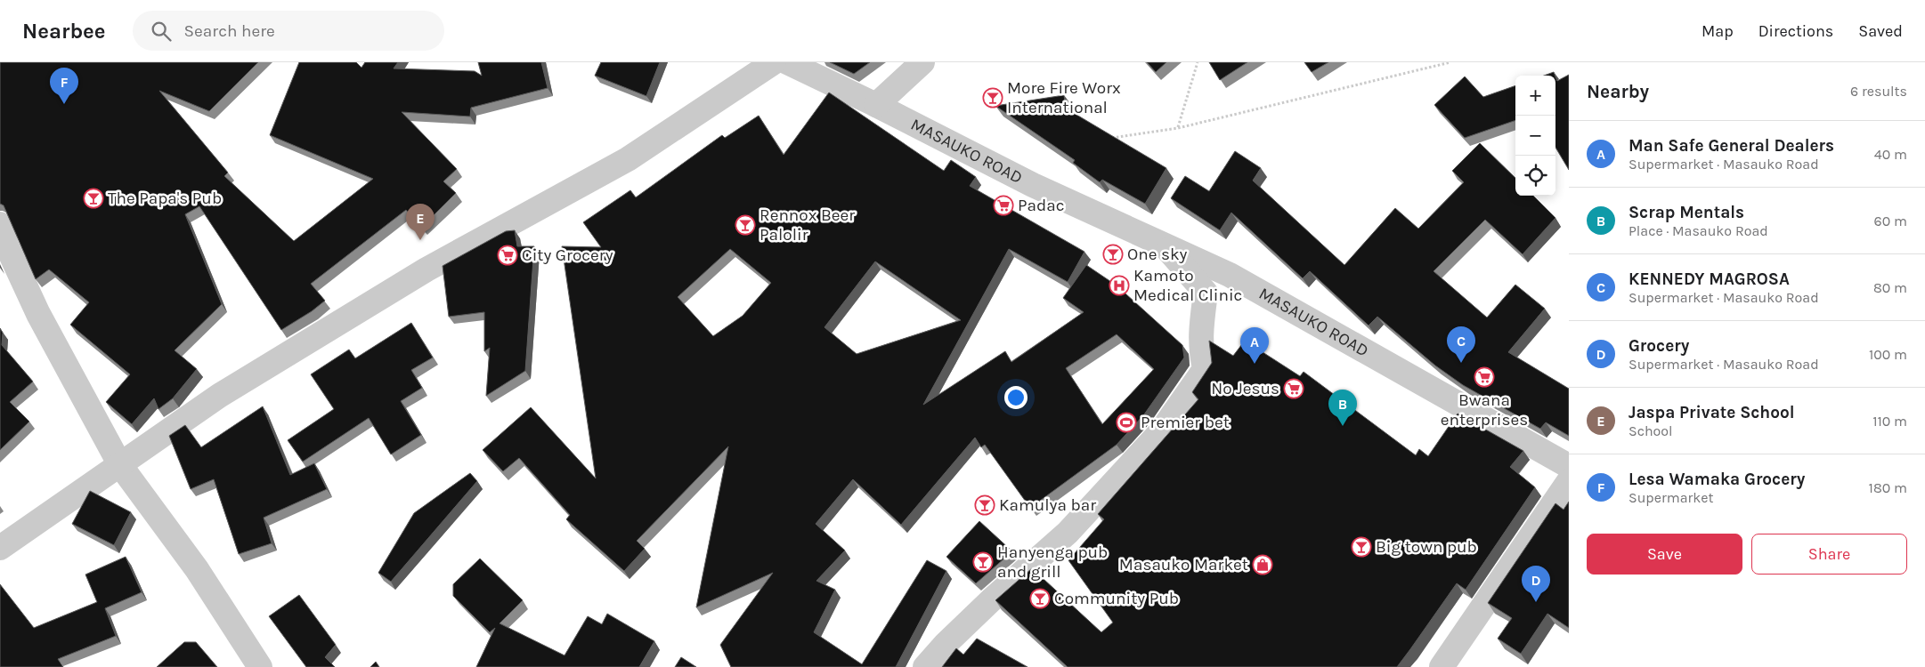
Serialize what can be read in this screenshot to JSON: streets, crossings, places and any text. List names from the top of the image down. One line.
{"streets":{"street":["MASAUKO ROAD"]},"places":{"bar":["More Fire Worx International","The Papa's Pub","Rennox Beer Palolir","One sky","Kamulya bar","Big town pub","Hanyenga pub and grill","Community Pub"],"supermarket":["Padac","City Grocery","Bwana enterprises","No Jesus"],"hospital":["Kamoto Medical Clinic"],"sports":["Premier bet"],"shop":["Masauko Market"]},"page":{"header":"Nearbee","search":"Search here","nav":["Map","Directions","Saved"],"heading":["Nearby","6 results"],"pins":["F","E","C","A","B","D"],"map_buttons":["+","−"],"list":[{"mark":"A","name":"Man Safe General Dealers","note":"Supermarket · Masauko Road","value":"40 m"},{"mark":"B","name":"Scrap Mentals","note":"Place · Masauko Road","value":"60 m"},{"mark":"C","name":"KENNEDY MAGROSA","note":"Supermarket · Masauko Road","value":"80 m"},{"mark":"D","name":"Grocery","note":"Supermarket · Masauko Road","value":"100 m"},{"mark":"E","name":"Jaspa Private School","note":"School","value":"110 m"},{"mark":"F","name":"Lesa Wamaka Grocery","note":"Supermarket","value":"180 m"}],"buttons":["Save","Share"]}}
